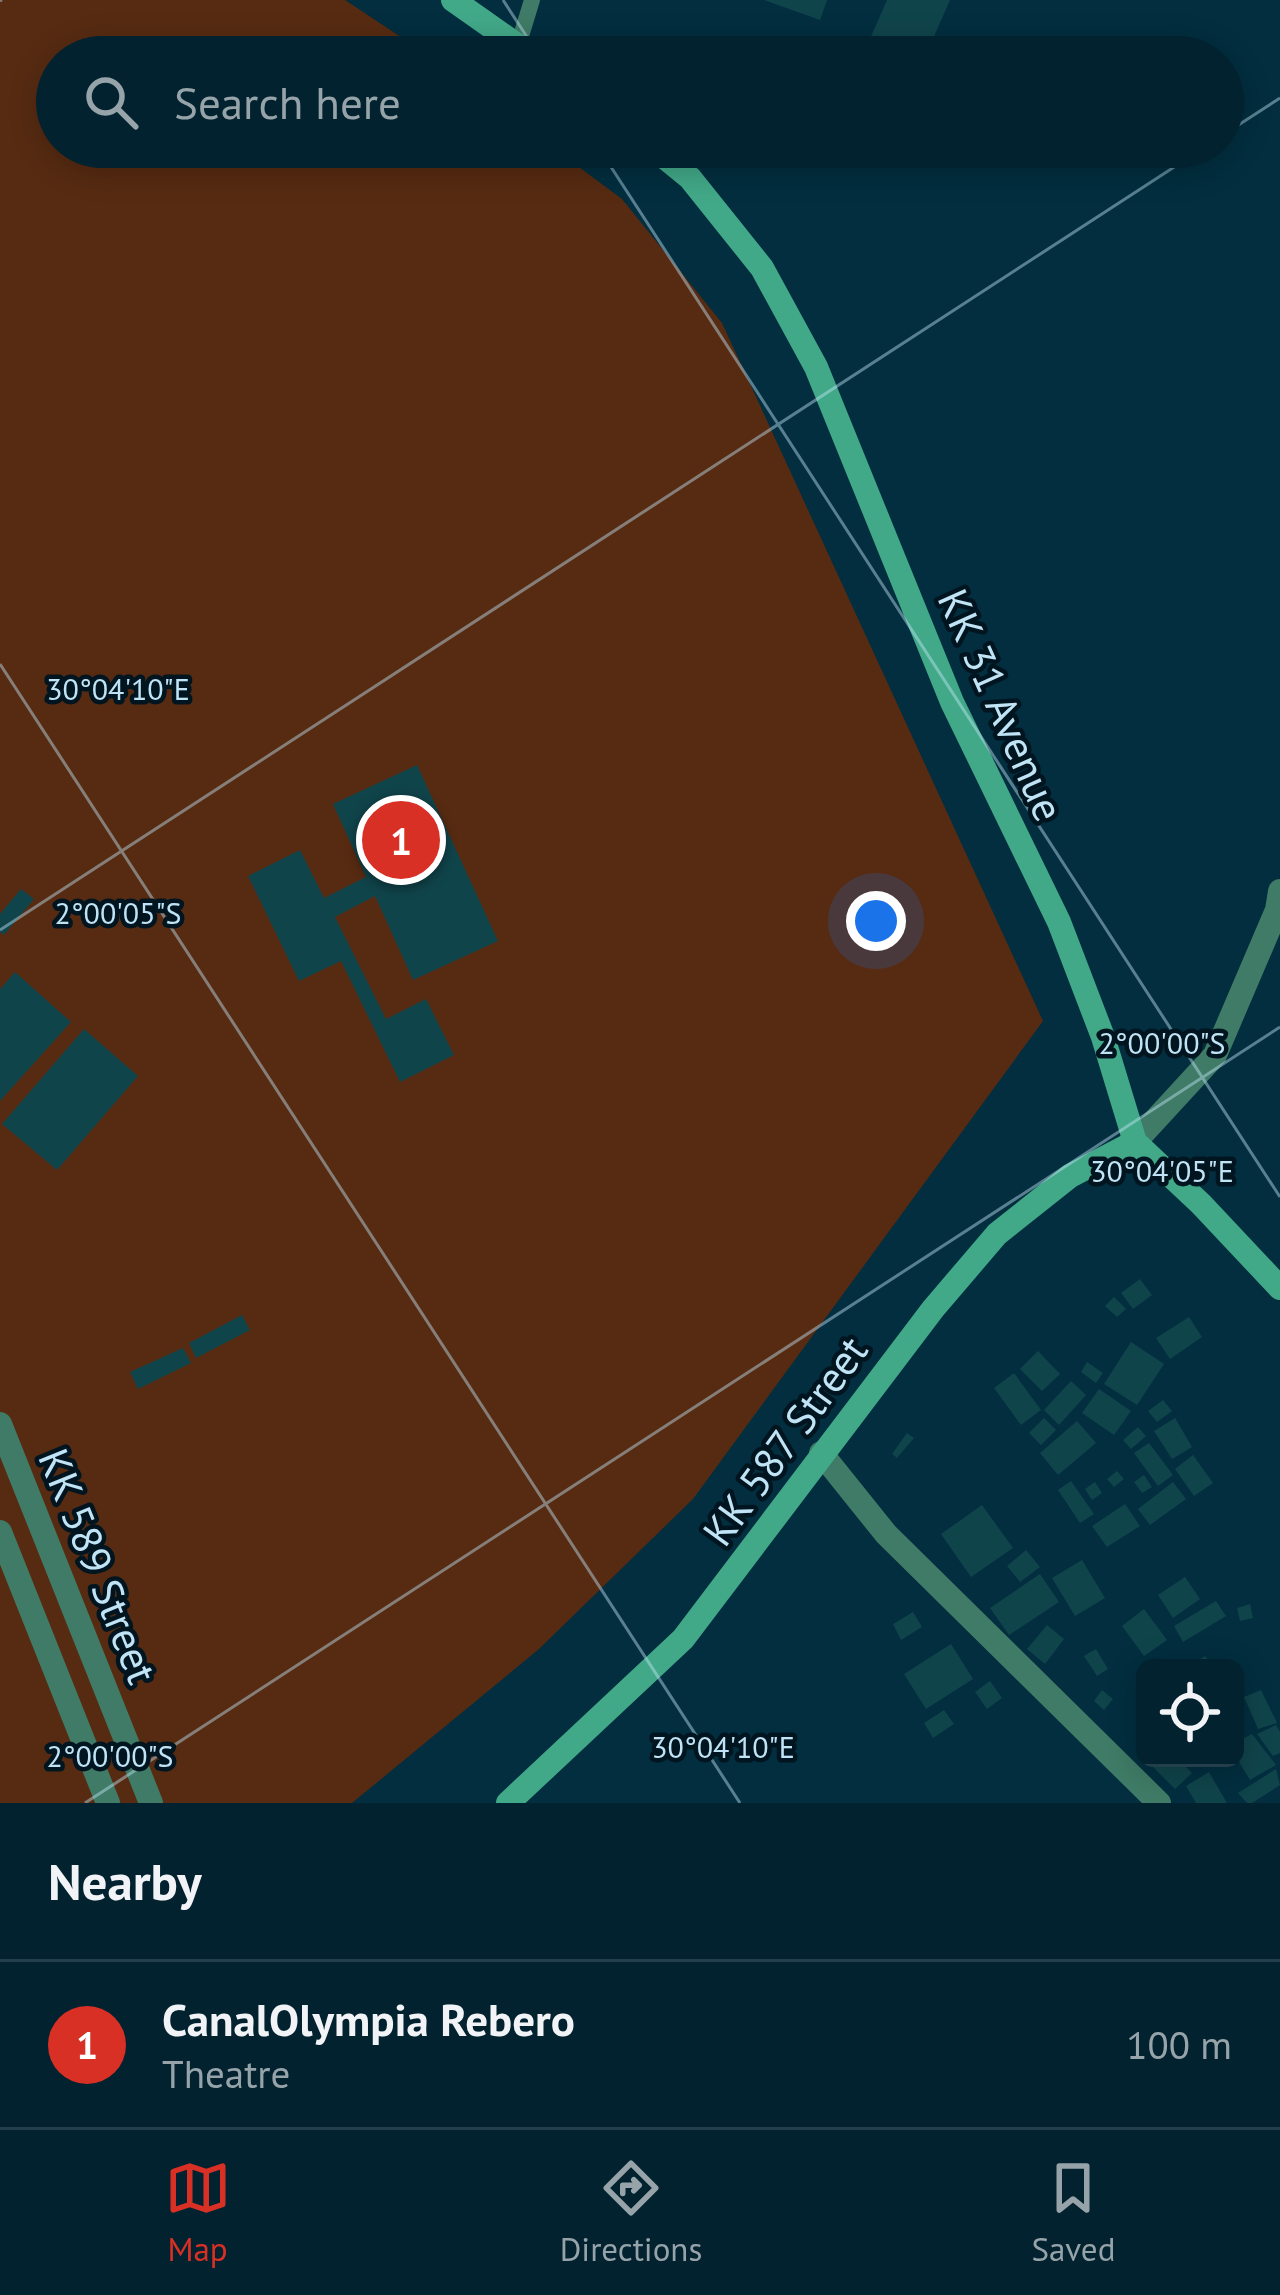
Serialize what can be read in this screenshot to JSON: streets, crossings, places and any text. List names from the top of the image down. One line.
{"streets":{"main road":["KK 31 Avenue","KK 587 Street"],"street":["KK 589 Street"]},"crossings":[["KK 31 Avenue","KK 587 Street"]],"page":{"search":"Search here","pins":"1","heading":"Nearby","list":[{"mark":"1","name":"CanalOlympia Rebero","note":"Theatre","value":"100 m"}],"nav":["Map","Directions","Saved"]},"coordinates":["30°04'10\"E","2°00'05\"S","2°00'00\"S","30°04'05\"E"]}
